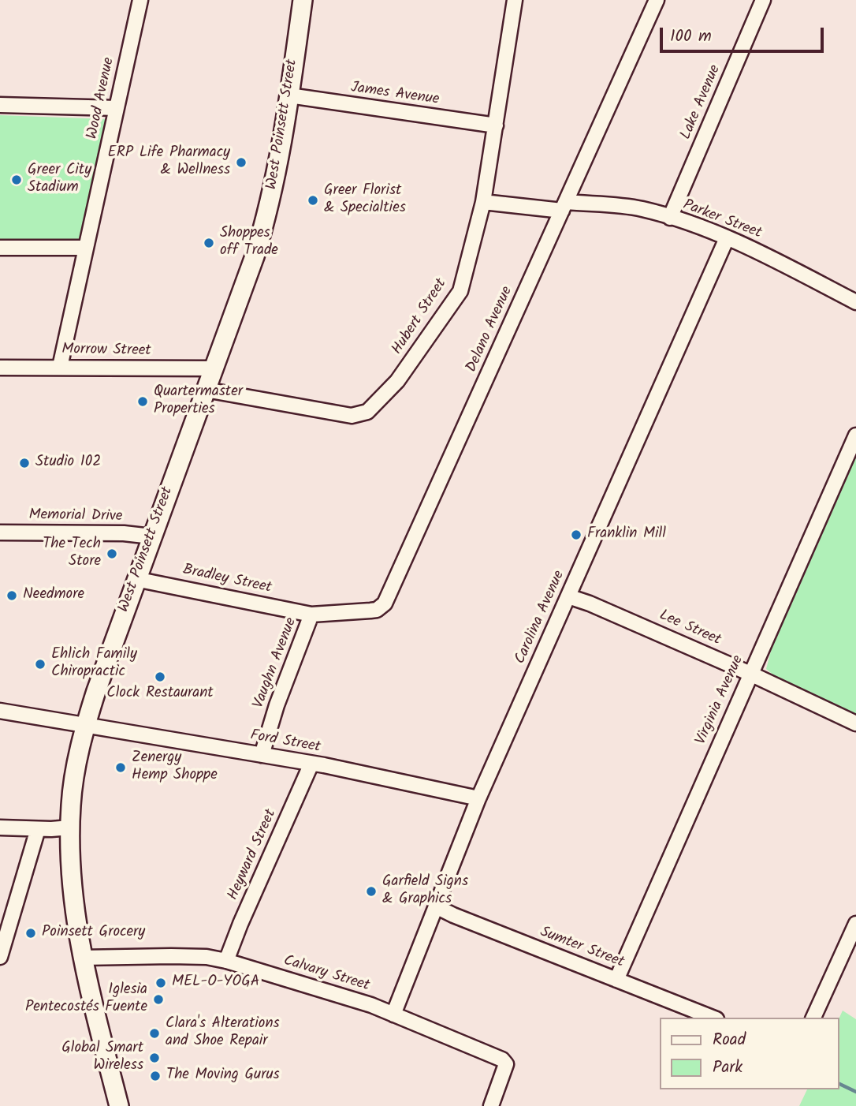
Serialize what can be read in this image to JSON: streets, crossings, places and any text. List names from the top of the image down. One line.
{"streets":{"main road":["West Poinsett Street"],"street":["James Avenue","Wood Avenue","Lake Avenue","Parker Street","Hubert Street","Delano Avenue","Morrow Street","Memorial Drive","Bradley Street","Carolina Avenue","Lee Street","Vaughn Avenue","Virginia Avenue","Ford Street","Heyward Street","Sumter Street","Calvary Street"]},"crossings":[["James Avenue","West Poinsett Street"],["James Avenue","Hubert Street"],["Wood Avenue","Morrow Street"],["Lake Avenue","Parker Street"],["West Poinsett Street","Hubert Street"],["West Poinsett Street","Morrow Street"],["West Poinsett Street","Memorial Drive"],["West Poinsett Street","Bradley Street"],["West Poinsett Street","Ford Street"],["West Poinsett Street","Calvary Street"],["Parker Street","Hubert Street"],["Parker Street","Delano Avenue"],["Parker Street","Carolina Avenue"],["Delano Avenue","Bradley Street"],["Delano Avenue","Vaughn Avenue"],["Bradley Street","Vaughn Avenue"],["Carolina Avenue","Lee Street"],["Carolina Avenue","Ford Street"],["Carolina Avenue","Sumter Street"],["Carolina Avenue","Calvary Street"],["Lee Street","Virginia Avenue"],["Vaughn Avenue","Ford Street"],["Virginia Avenue","Sumter Street"],["Ford Street","Heyward Street"],["Heyward Street","Calvary Street"]],"places":["ERP Life Pharmacy & Wellness","Greer City Stadium","Greer Florist & Specialties","Shoppes off Trade","Quartermaster Properties","Studio 102","Franklin Mill","The Tech Store","Needmore","Ehlich Family Chiropractic","Clock Restaurant","Zenergy Hemp Shoppe","Garfield Signs & Graphics","Poinsett Grocery","MEL-O-YOGA","Iglesia Pentecostés Fuente","Clara's Alterations and Shoe Repair","Global Smart Wireless","The Moving Gurus"],"legend":["Road","Park"],"scale_bar":"100 m"}
